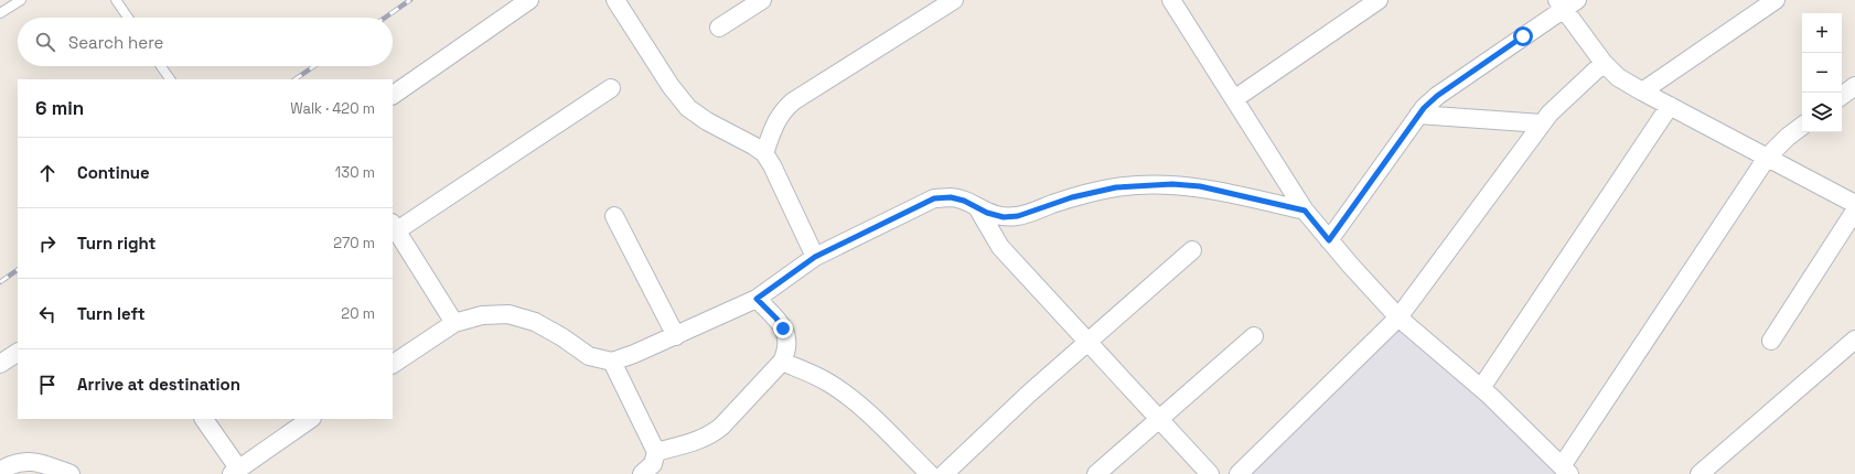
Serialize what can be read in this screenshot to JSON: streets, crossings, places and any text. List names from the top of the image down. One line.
{"page":{"map_buttons":["+","−"],"search":"Search here","heading":["6 min","Walk · 420 m"],"list":[["Continue","130 m"],["Turn right","270 m"],["Turn left","20 m"],"Arrive at destination"]}}
